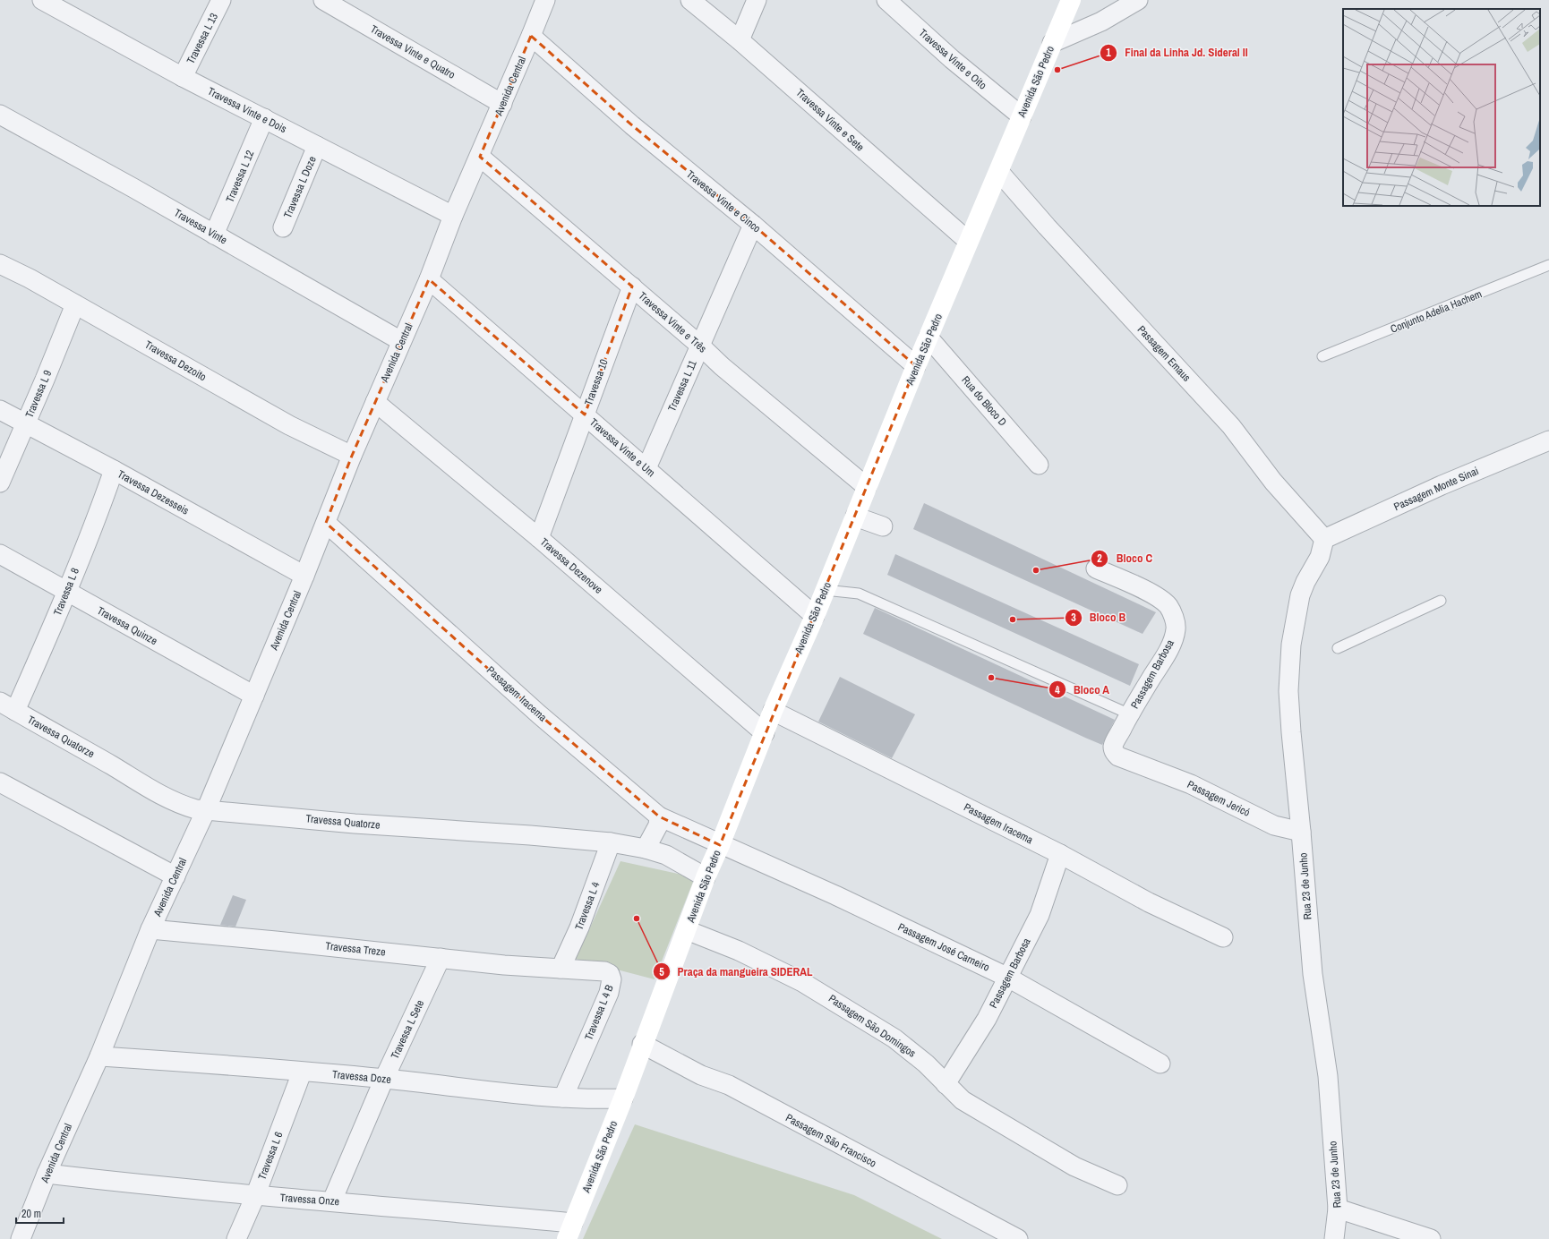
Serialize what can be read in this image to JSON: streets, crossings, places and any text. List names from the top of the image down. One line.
{"streets":{"main road":["Avenida São Pedro"],"street":["Travessa L 13","Travessa Vinte e Quatro","Travessa Vinte e Oito","Avenida Central","Travessa Vinte e Dois","Travessa Vinte e Sete","Travessa L 12","Travessa L Doze","Travessa Vinte e Cinco","Travessa Vinte","Travessa Vinte e Três","Passagem Emaus","Travessa Dezoito","Travessa 10","Travessa L 11","Travessa L 9","Rua do Bloco D","Travessa Vinte e Um","Passagem Monte Sinai","Travessa Dezesseis","Travessa Dezenove","Travessa L 8","Travessa Quinze","Passagem Barbosa","Passagem Iracema","Travessa Quatorze","Passagem Jericó","Rua 23 de Junho","Travessa L 4","Passagem José Carneiro","Travessa Treze","Travessa L 4 B","Passagem São Domingos","Travessa L Sete","Travessa Doze","Passagem São Francisco","Travessa L 6","Travessa Onze"],"lane":["Conjunto Adelia Hachem"]},"crossings":[["Travessa L 13","Travessa Vinte e Dois"],["Travessa Vinte e Quatro","Avenida Central"],["Travessa Vinte e Oito","Avenida São Pedro"],["Avenida São Pedro","Travessa Vinte e Sete"],["Avenida São Pedro","Travessa Vinte e Cinco"],["Avenida São Pedro","Travessa Vinte e Três"],["Avenida São Pedro","Passagem Emaus"],["Avenida São Pedro","Rua do Bloco D"],["Avenida São Pedro","Travessa Vinte e Um"],["Avenida São Pedro","Travessa Dezenove"],["Avenida São Pedro","Passagem Iracema"],["Avenida São Pedro","Travessa Quatorze"],["Avenida São Pedro","Passagem José Carneiro"],["Avenida São Pedro","Passagem São Domingos"],["Avenida São Pedro","Travessa Doze"],["Avenida São Pedro","Passagem São Francisco"],["Avenida São Pedro","Travessa Onze"],["Avenida Central","Travessa Vinte e Dois"],["Avenida Central","Travessa Vinte e Cinco"],["Avenida Central","Travessa Vinte"],["Avenida Central","Travessa Vinte e Três"],["Avenida Central","Travessa Dezoito"],["Avenida Central","Travessa Vinte e Um"],["Avenida Central","Travessa Dezesseis"],["Avenida Central","Travessa Dezenove"],["Avenida Central","Travessa Quinze"],["Avenida Central","Passagem Iracema"],["Avenida Central","Travessa Quatorze"],["Avenida Central","Travessa Treze"],["Avenida Central","Travessa Doze"],["Avenida Central","Travessa Onze"],["Travessa Vinte e Dois","Travessa L 12"],["Travessa Vinte e Dois","Travessa L Doze"],["Travessa L 12","Travessa Vinte"],["Travessa Vinte e Cinco","Travessa L 11"],["Travessa Vinte e Três","Travessa 10"],["Travessa Vinte e Três","Travessa L 11"],["Passagem Emaus","Passagem Monte Sinai"],["Passagem Emaus","Rua 23 de Junho"],["Travessa Dezoito","Travessa L 9"],["Travessa 10","Travessa Vinte e Um"],["Travessa 10","Travessa Dezenove"],["Travessa L 11","Travessa Vinte e Um"],["Travessa L 9","Travessa Dezesseis"],["Passagem Monte Sinai","Rua 23 de Junho"],["Travessa Dezesseis","Travessa L 8"],["Travessa L 8","Travessa Quinze"],["Travessa L 8","Travessa Quatorze"],["Passagem Barbosa","Passagem Iracema"],["Passagem Barbosa","Passagem Jericó"],["Passagem Barbosa","Passagem José Carneiro"],["Passagem Barbosa","Passagem São Domingos"],["Passagem Iracema","Passagem José Carneiro"],["Travessa Quatorze","Travessa L 4"],["Passagem Jericó","Rua 23 de Junho"],["Travessa L 4","Travessa Treze"],["Travessa L 4","Travessa L 4 B"],["Travessa Treze","Travessa L 4 B"],["Travessa Treze","Travessa L Sete"],["Travessa L 4 B","Travessa Doze"],["Travessa L Sete","Travessa Doze"],["Travessa L Sete","Travessa Onze"],["Travessa Doze","Travessa L 6"],["Travessa L 6","Travessa Onze"]],"places":["Final da Linha Jd. Sideral II","Bloco C","Bloco B","Bloco A","Praça da mangueira SIDERAL"],"scale_bar":"20 m"}
